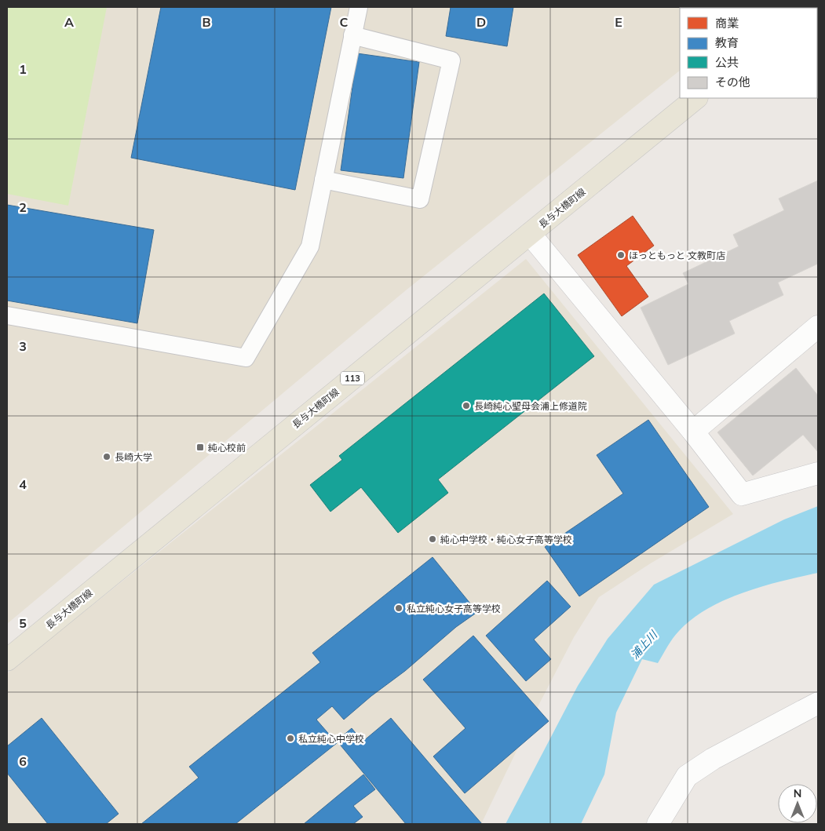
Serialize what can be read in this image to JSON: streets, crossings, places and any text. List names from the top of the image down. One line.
{"streets":{"main road":["長与大橋町線","113"]},"water":["浦上川"],"places":{"other":["ほっともっと 文教町店","長崎純心聖母会浦上修道院","長崎大学","純心中学校・純心女子高等学校","私立純心女子高等学校","私立純心中学校"],"transit":["純心校前"]},"legend":["商業","教育","公共","その他"],"north":"top","grid":{"columns":["A","B","C","D","E"],"rows":["1","2","3","4","5","6"]}}
